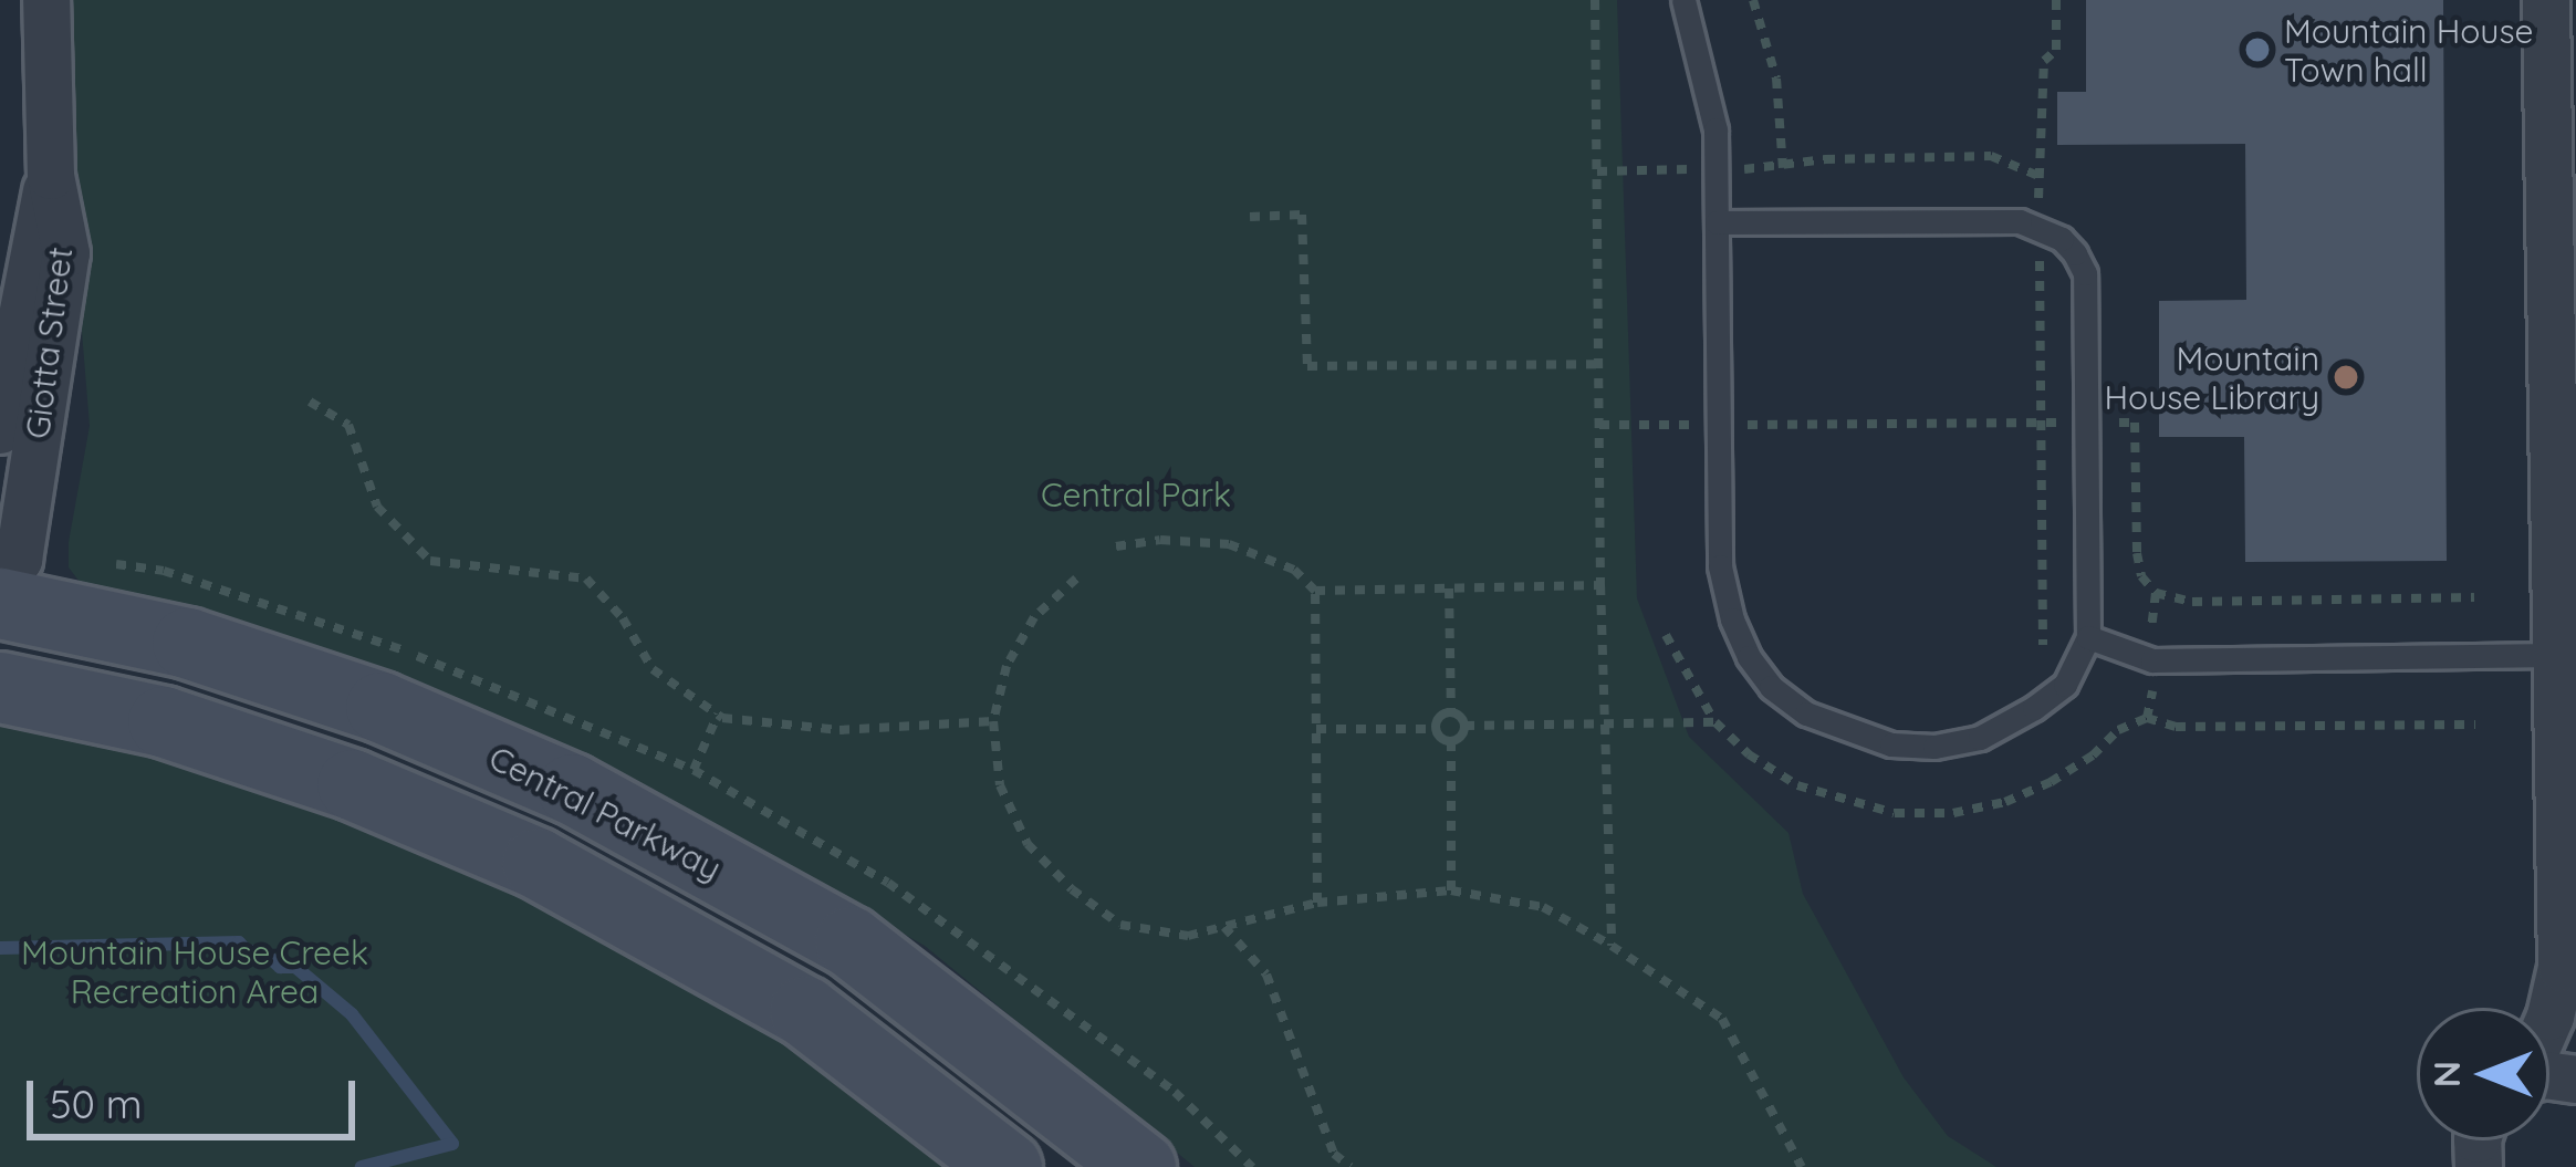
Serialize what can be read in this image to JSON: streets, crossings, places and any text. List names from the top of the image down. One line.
{"streets":{"main road":["Central Parkway"],"street":["Giotta Street"]},"parks":["Central Park","Mountain House Creek Recreation Area"],"places":["Mountain House Town hall","Mountain House Library"],"scale_bar":"50 m","north":"left"}
